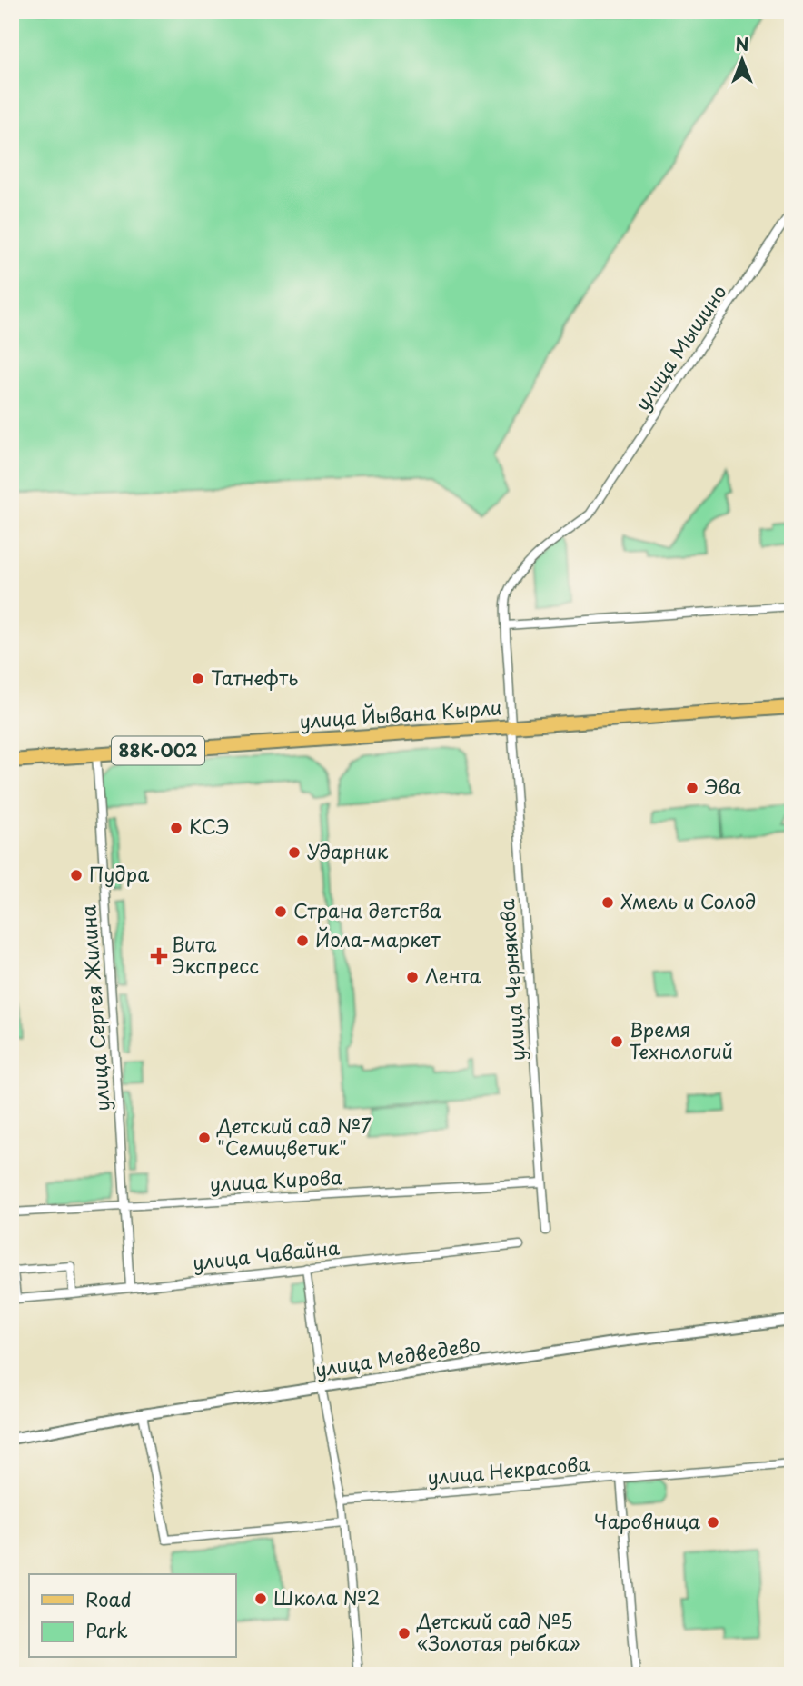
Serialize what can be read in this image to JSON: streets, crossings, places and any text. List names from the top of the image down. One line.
{"streets":{"main road":["улица Йывана Кырли","88К-002"],"street":["улица Мышино","улица Чернякова","улица Сергея Жилина","улица Кирова","улица Чавайна","улица Медведево","улица Некрасова"]},"crossings":[["улица Мышино","улица Чернякова"],["улица Йывана Кырли","улица Чернякова"],["улица Йывана Кырли","улица Сергея Жилина"],["улица Чернякова","улица Кирова"],["улица Сергея Жилина","улица Кирова"],["улица Сергея Жилина","улица Чавайна"]],"places":{"other":["Татнефть","Эва","КСЭ","Ударник","Пудра","Хмель и Солод","Страна детства","Йола-маркет","Лента","Время Технологий","Детский сад №7 \"Семицветик\"","Чаровница","Школа №2","Детский сад №5 «Золотая рыбка»"],"health":["Вита Экспресс"]},"legend":["Road","Park"],"north":"top"}
